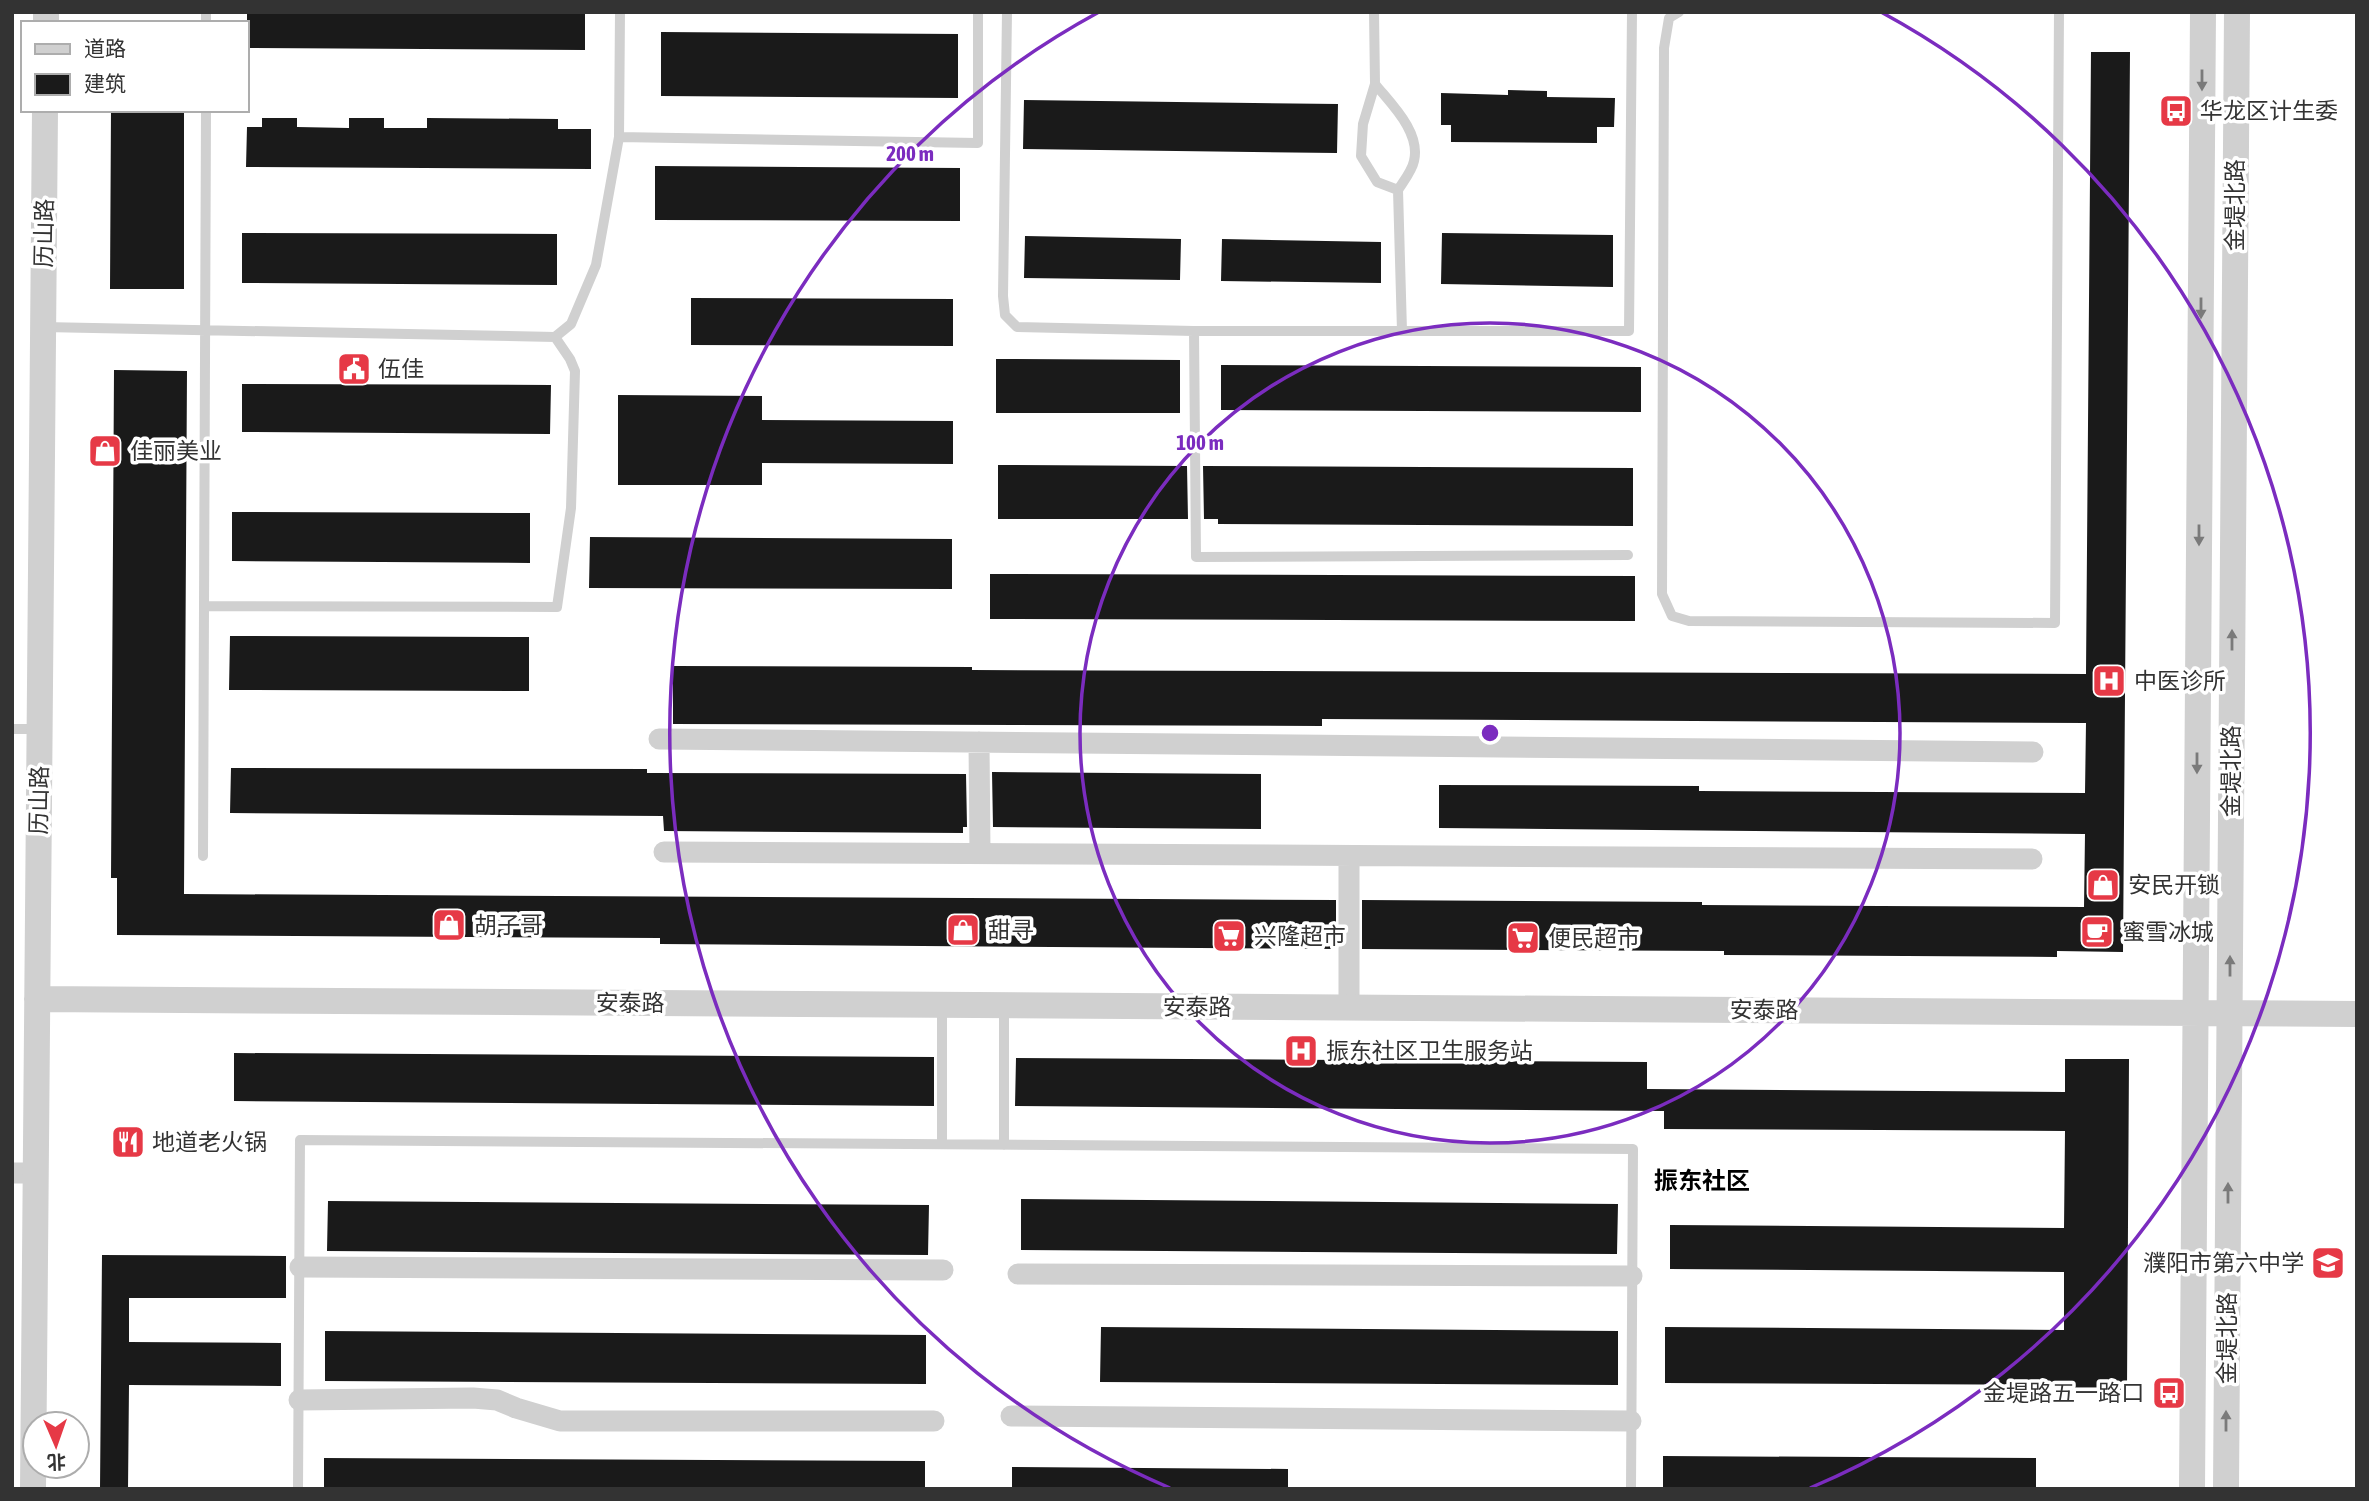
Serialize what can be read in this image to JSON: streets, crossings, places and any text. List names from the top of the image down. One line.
{"streets":{"street":["金堤北路","历山路","安泰路"]},"crossings":[["金堤北路","安泰路"],["历山路","安泰路"]],"districts":["振东社区"],"places":{"bus stop":["华龙区计生委","金堤路五一路口"],"public building":["伍佳"],"shop":["佳丽美业","安民开锁","胡子哥","甜寻"],"hospital":["中医诊所","振东社区卫生服务站"],"cafe":["蜜雪冰城"],"supermarket":["兴隆超市","便民超市"],"restaurant":["地道老火锅"],"school or university":["濮阳市第六中学"]},"legend":["道路","建筑"],"north":"bottom","rings":["200 m","100 m"]}
